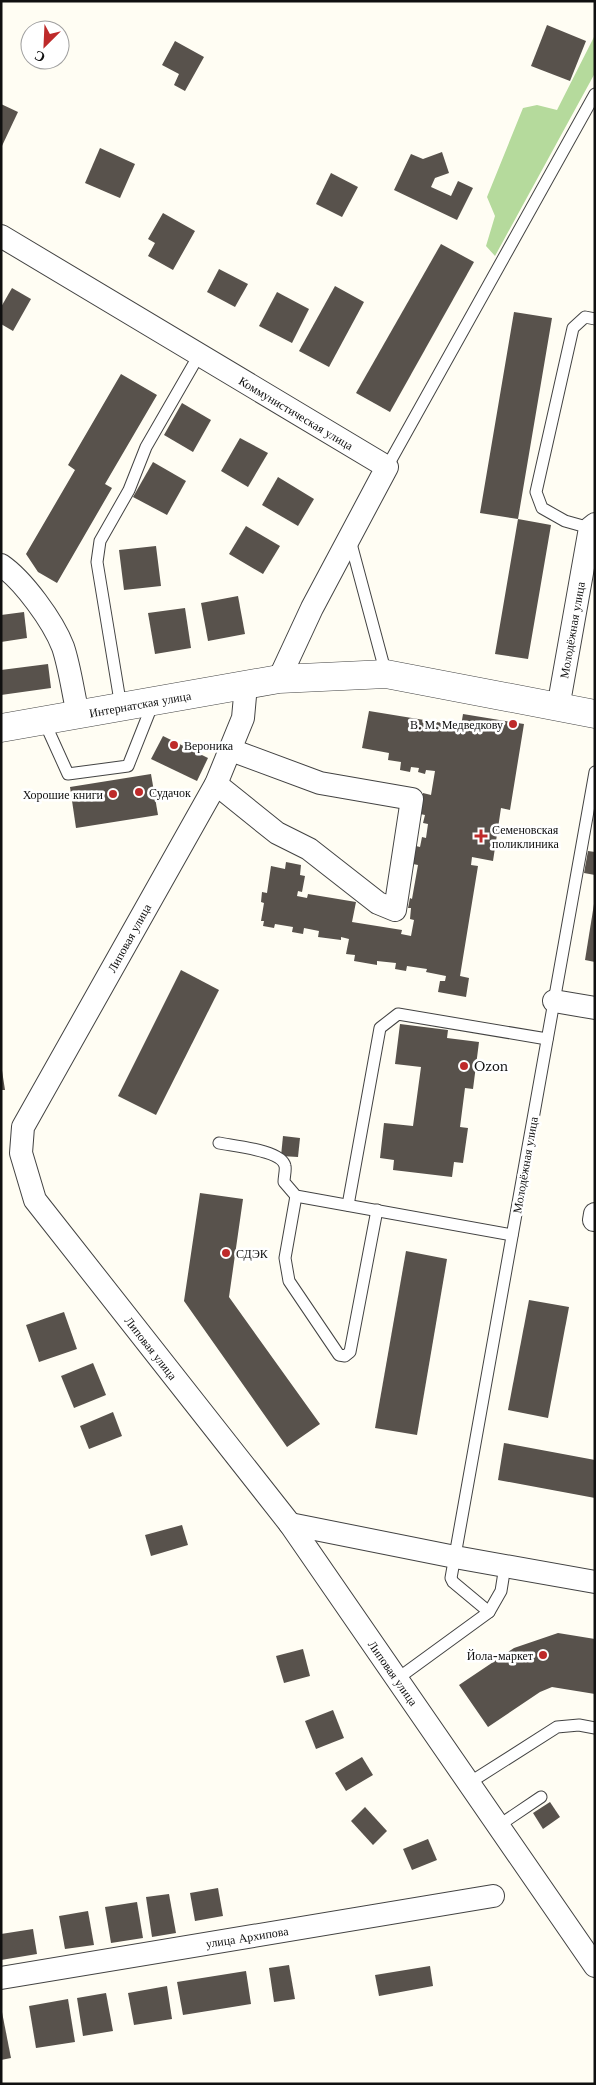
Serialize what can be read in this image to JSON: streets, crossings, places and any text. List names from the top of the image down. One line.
{"streets":{"street":["Коммунистическая улица","Молодёжная улица","Интернатская улица","Липовая улица","улица Архипова"]},"crossings":[["Молодёжная улица","Интернатская улица"],["Интернатская улица","Липовая улица"]],"places":{"other":["В. М. Медведкову","Вероника","Судачок","Хорошие книги","Ozon","СДЭК","Йола-маркет"],"health":["Семеновская поликлиника"]},"north":"bottom left"}
